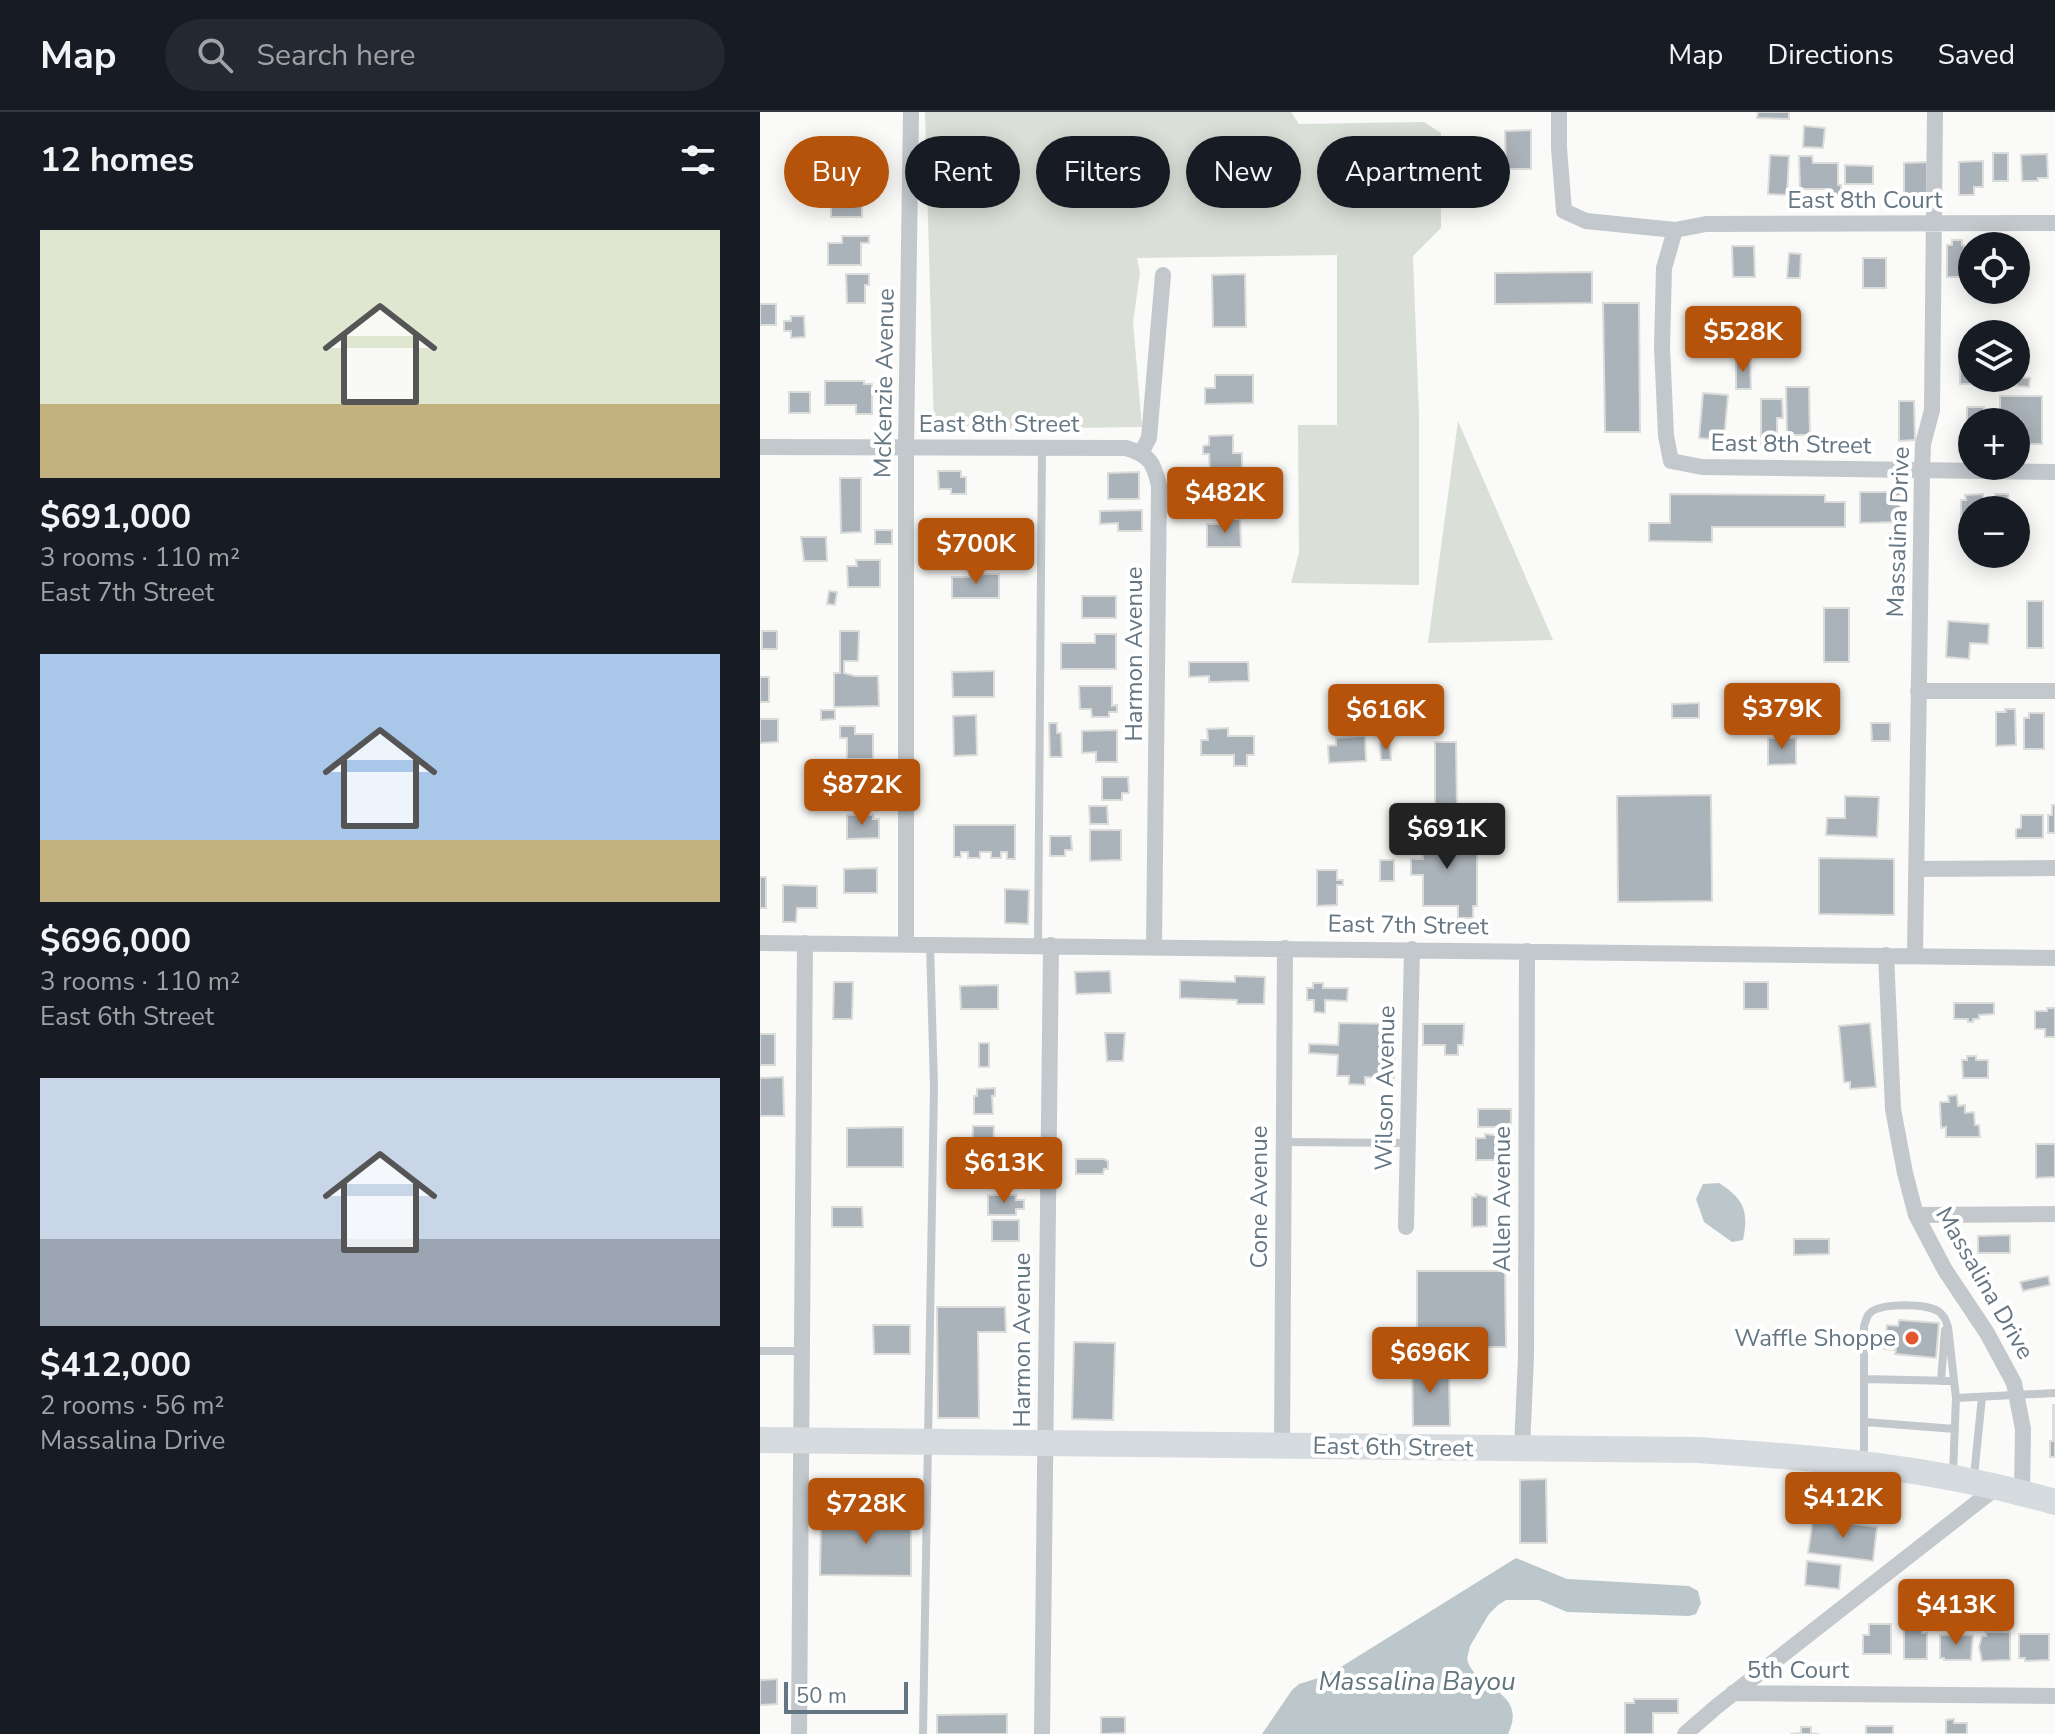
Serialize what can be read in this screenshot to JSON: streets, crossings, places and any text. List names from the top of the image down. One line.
{"streets":{"main road":["East 6th Street"],"street":["East 8th Court","McKenzie Avenue","East 8th Street","Massalina Drive","Harmon Avenue","East 7th Street","Wilson Avenue","Cone Avenue","Allen Avenue","5th Court"]},"crossings":[["East 8th Court","East 8th Street"],["East 8th Court","Massalina Drive"],["McKenzie Avenue","East 8th Street"],["McKenzie Avenue","East 7th Street"],["East 8th Street","Massalina Drive"],["East 8th Street","Harmon Avenue"],["Massalina Drive","East 7th Street"],["Massalina Drive","East 6th Street"],["Harmon Avenue","East 7th Street"],["Harmon Avenue","East 6th Street"],["East 7th Street","Wilson Avenue"],["East 7th Street","Cone Avenue"],["East 7th Street","Allen Avenue"],["Cone Avenue","East 6th Street"],["Allen Avenue","East 6th Street"]],"water":["Massalina Bayou"],"places":["Waffle Shoppe"],"scale_bar":"50 m","page":{"header":"Map","search":"Search here","nav":["Map","Directions","Saved"],"heading":"12 homes","chip":["Buy","Rent","Filters","New","Apartment"],"list":[{"name":"$691,000","note":"3 rooms · 110 m² · East 7th Street"},{"name":"$696,000","note":"3 rooms · 110 m² · East 6th Street"},{"name":"$412,000","note":"2 rooms · 56 m² · Massalina Drive"}],"map_buttons":["+","−"],"price":["$528K","$482K","$700K","$379K","$616K","$872K","$691K","$613K","$696K","$412K","$728K","$413K"],"scale":"50 m"}}
